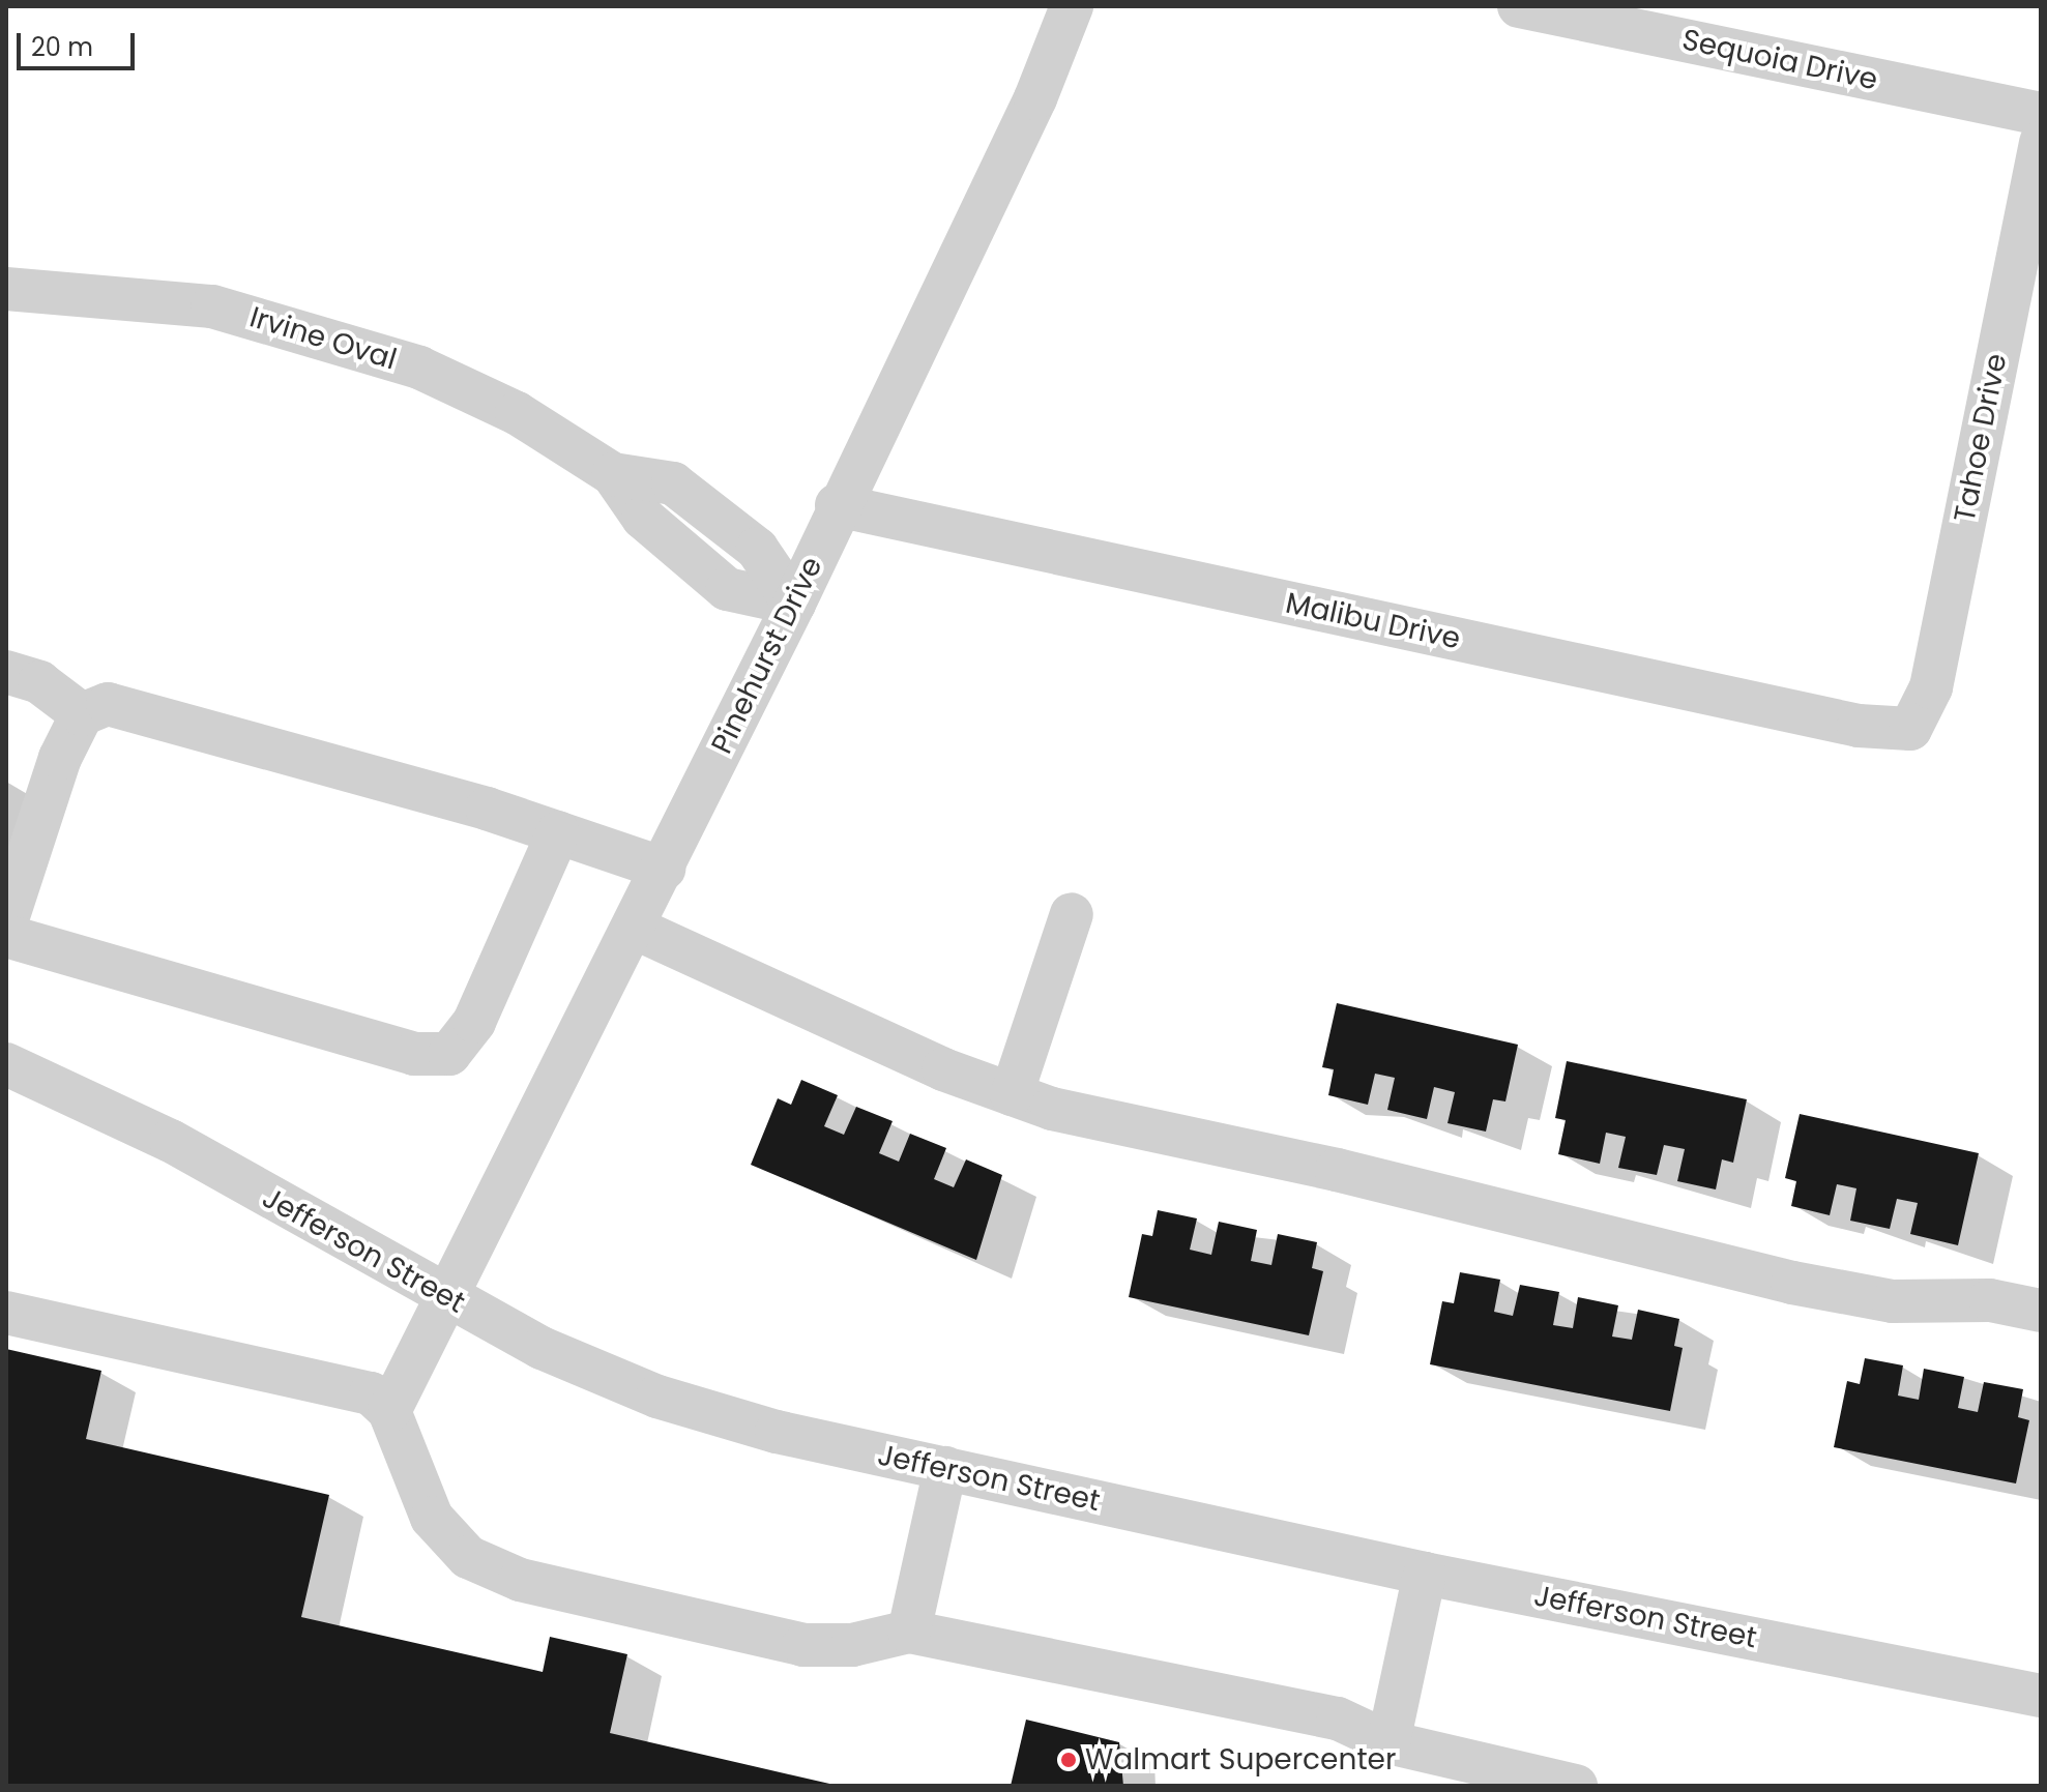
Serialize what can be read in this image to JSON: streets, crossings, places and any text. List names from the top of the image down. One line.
{"streets":{"street":["Sequoia Drive","Irvine Oval","Tahoe Drive","Malibu Drive","Pinehurst Drive","Jefferson Street"]},"crossings":[["Irvine Oval","Pinehurst Drive"],["Tahoe Drive","Malibu Drive"],["Malibu Drive","Pinehurst Drive"],["Pinehurst Drive","Jefferson Street"]],"places":["Walmart Supercenter"],"scale_bar":"20 m"}
